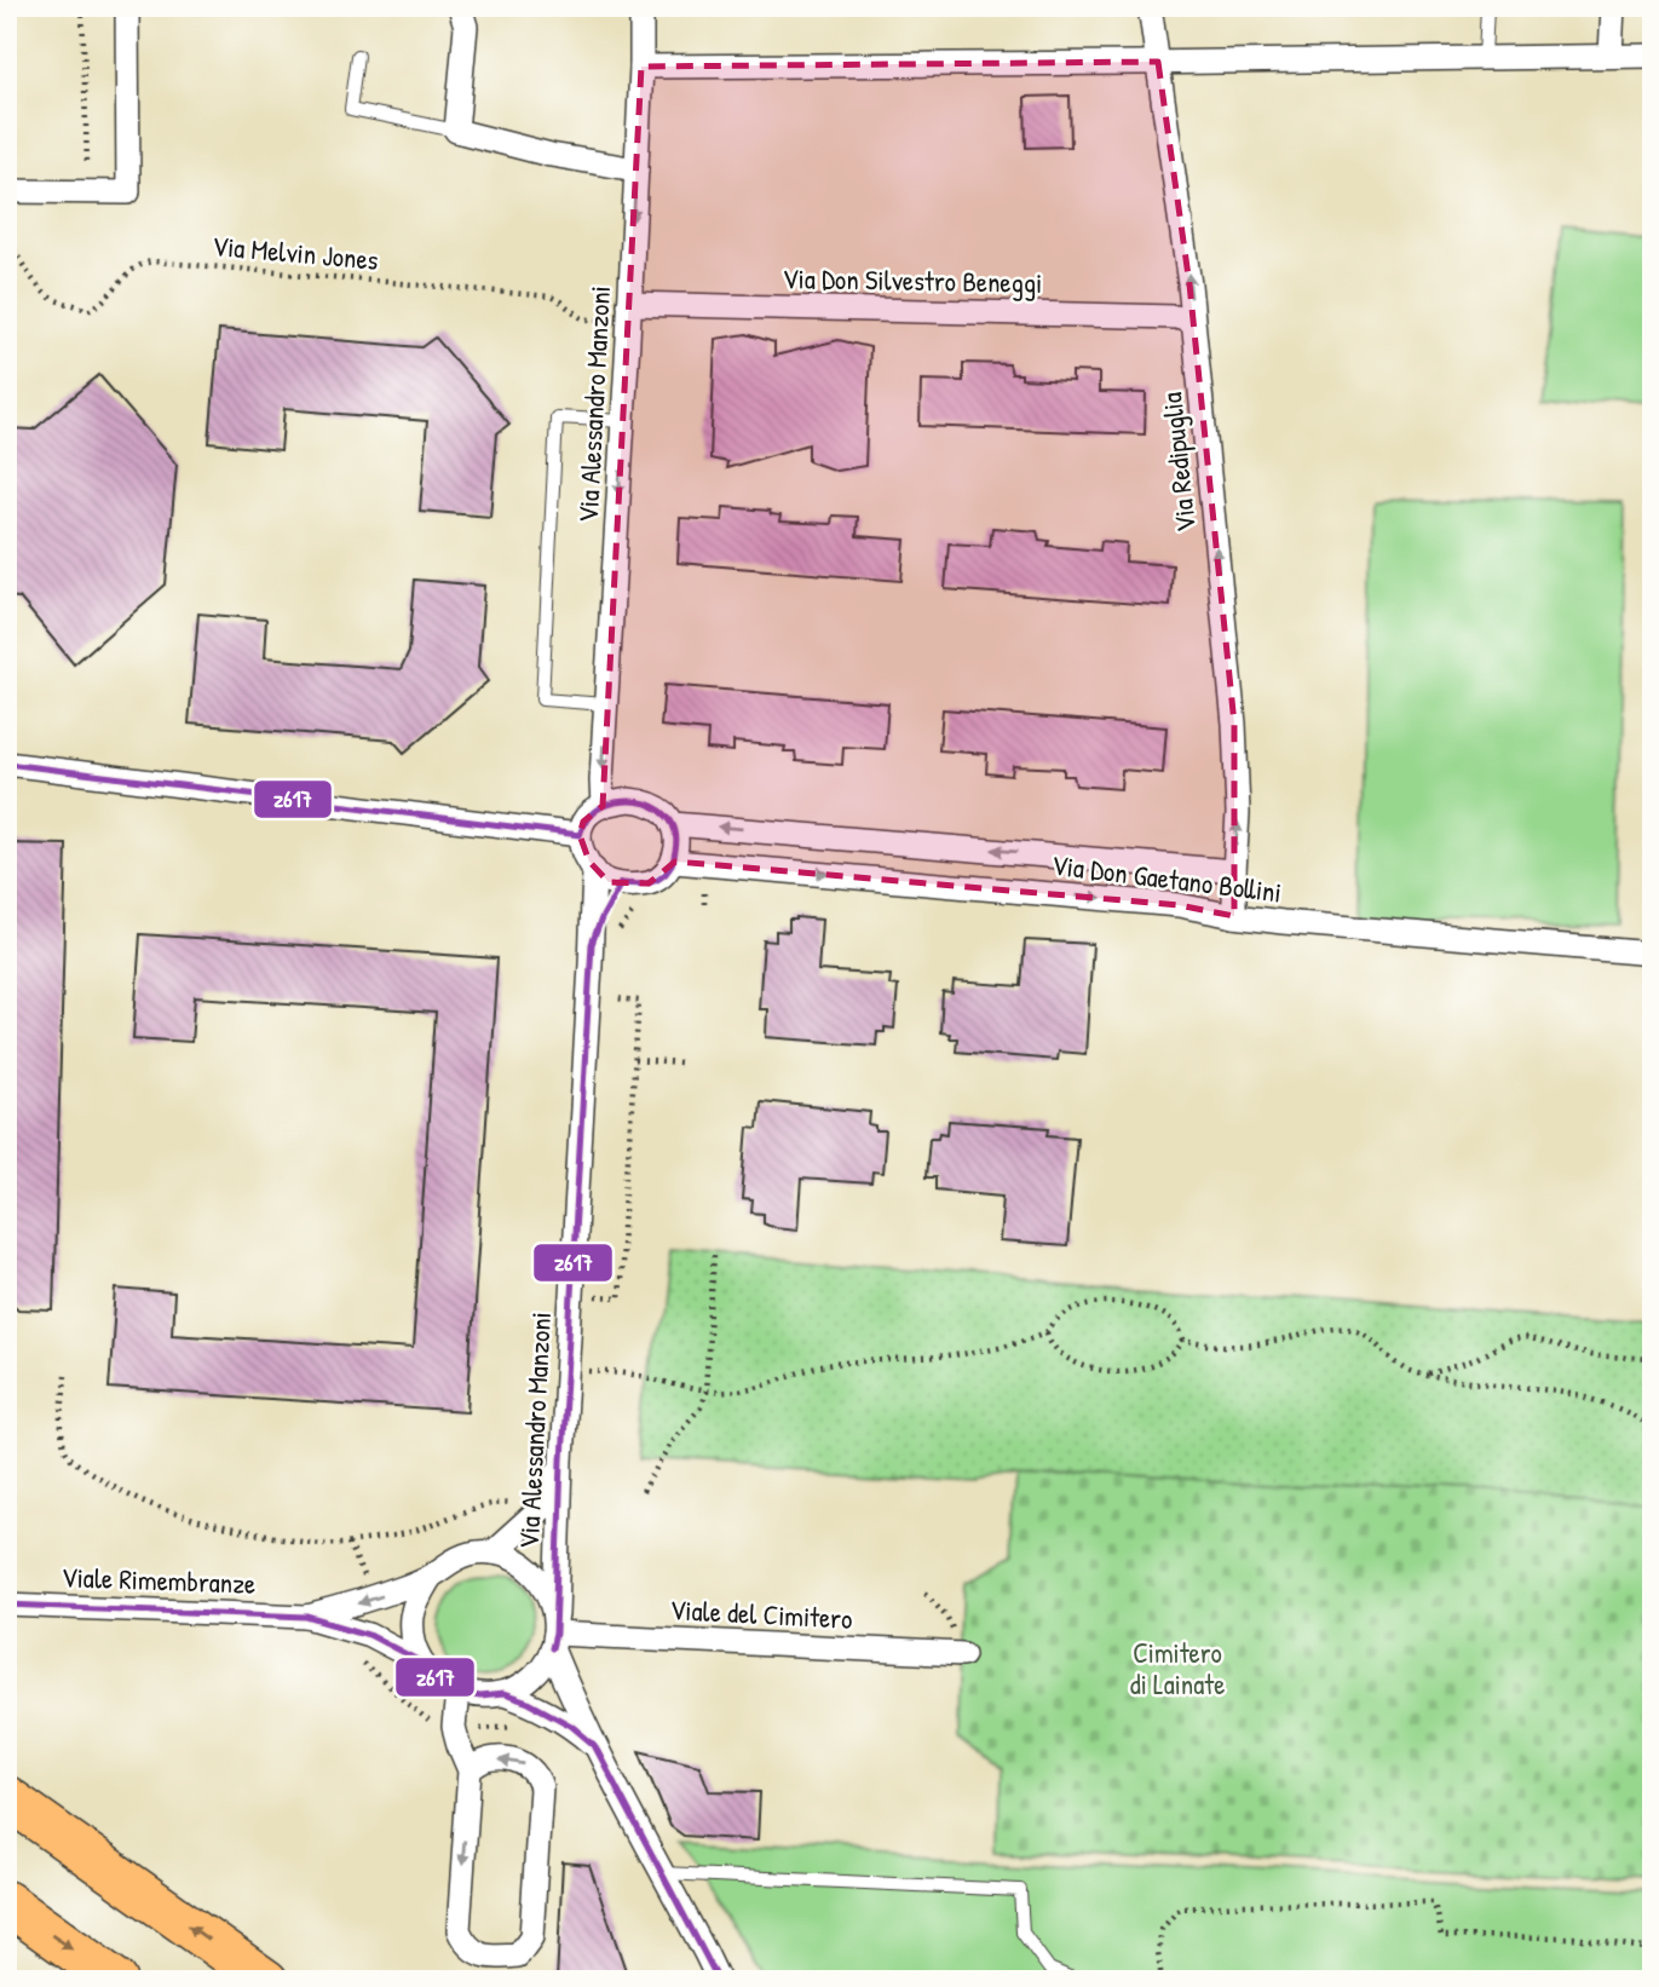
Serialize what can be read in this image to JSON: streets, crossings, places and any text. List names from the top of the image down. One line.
{"streets":{"street":["Via Don Silvestro Beneggi","Via Alessandro Manzoni","Via Redipuglia","Via Don Gaetano Bollini","Viale Rimembranze","Viale del Cimitero"],"path":["Via Melvin Jones"]},"crossings":[["Via Melvin Jones","Via Don Silvestro Beneggi"],["Via Melvin Jones","Via Alessandro Manzoni"],["Via Don Silvestro Beneggi","Via Alessandro Manzoni"],["Via Don Silvestro Beneggi","Via Redipuglia"],["Via Alessandro Manzoni","Via Don Gaetano Bollini"],["Via Alessandro Manzoni","Viale del Cimitero"],["Via Redipuglia","Via Don Gaetano Bollini"]],"one_way":["Via Redipuglia"],"parks":["Cimitero di Lainate"],"lines":["transit line z617"]}
